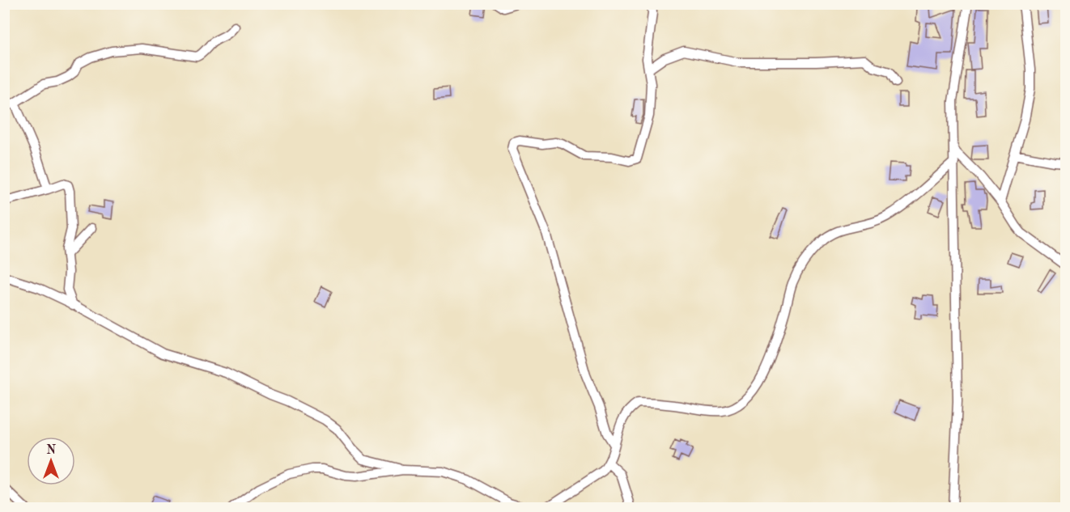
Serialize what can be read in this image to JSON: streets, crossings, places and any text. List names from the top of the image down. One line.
{"north":"top"}
